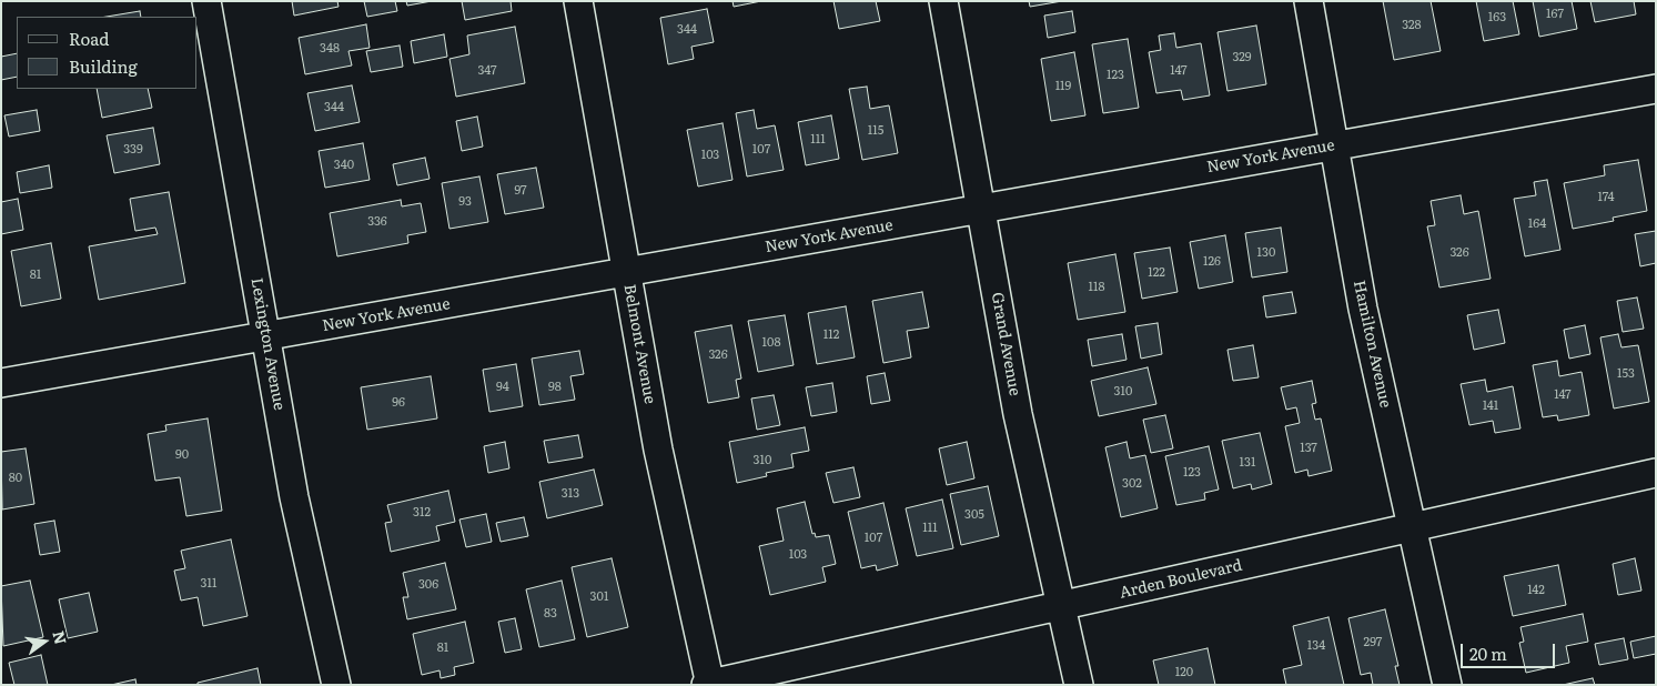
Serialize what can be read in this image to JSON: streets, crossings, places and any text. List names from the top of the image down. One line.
{"streets":{"street":["New York Avenue","Lexington Avenue","Belmont Avenue","Grand Avenue","Hamilton Avenue","Arden Boulevard"]},"crossings":[["New York Avenue","Lexington Avenue"],["New York Avenue","Belmont Avenue"],["New York Avenue","Grand Avenue"],["New York Avenue","Hamilton Avenue"],["Belmont Avenue","Arden Boulevard"],["Grand Avenue","Arden Boulevard"],["Hamilton Avenue","Arden Boulevard"]],"house_numbers":["167","163","328","344","348","329","347","147","123","119","344","115","111","339","107","103","340","97","174","93","336","164","130","326","126","122","81","118","112","108","326","153","94","98","310","147","96","141","137","90","310","131","123","80","302","313","312","305","111","107","103","311","306","142","301","83","297","134","81","120"],"legend":["Road","Building"],"scale_bar":"20 m","north":"right"}
